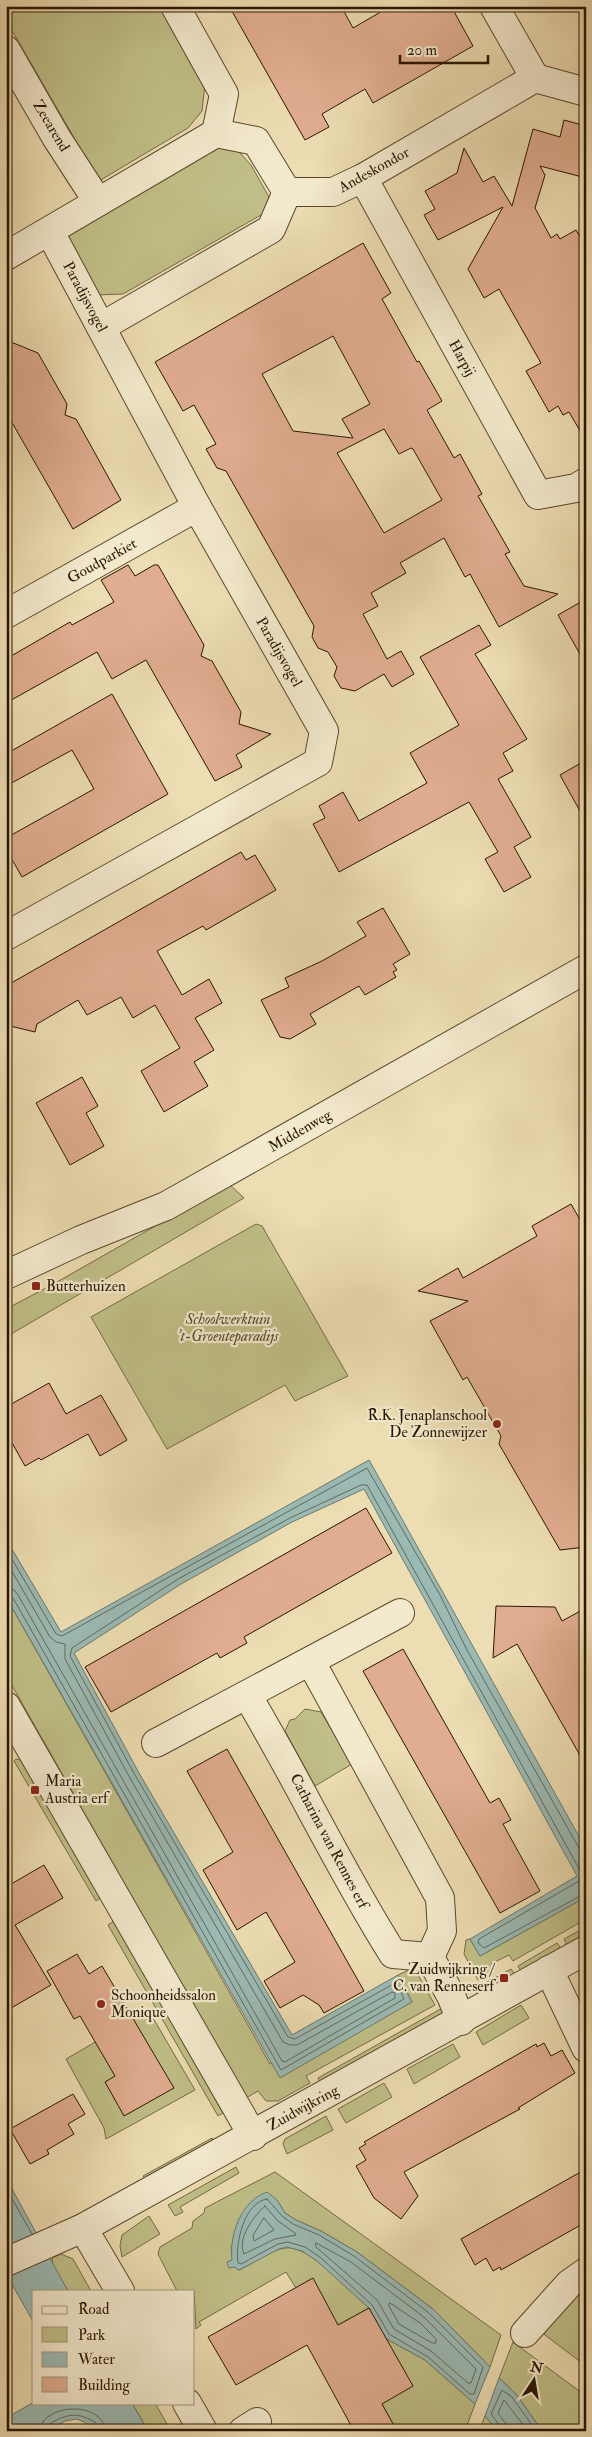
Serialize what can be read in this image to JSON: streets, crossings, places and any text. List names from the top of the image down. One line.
{"streets":{"street":["Zeearend","Andeskondor","Paradijsvogel","Harpij","Goudparkiet","Middenweg","Catharina van Rennes erf","Zuidwijkring"]},"crossings":[["Andeskondor","Harpij"],["Paradijsvogel","Goudparkiet"]],"parks":["Schoolwerktuin 't-Groenteparadijs"],"places":{"transit":["Butterhuizen","Maria Austria erf","Zuidwijkring / C. van Renneserf"],"other":["R.K. Jenaplanschool De Zonnewijzer","Schoonheidssalon Monique"]},"legend":["Road","Park","Water","Building"],"scale_bar":"20 m","north":"top"}
